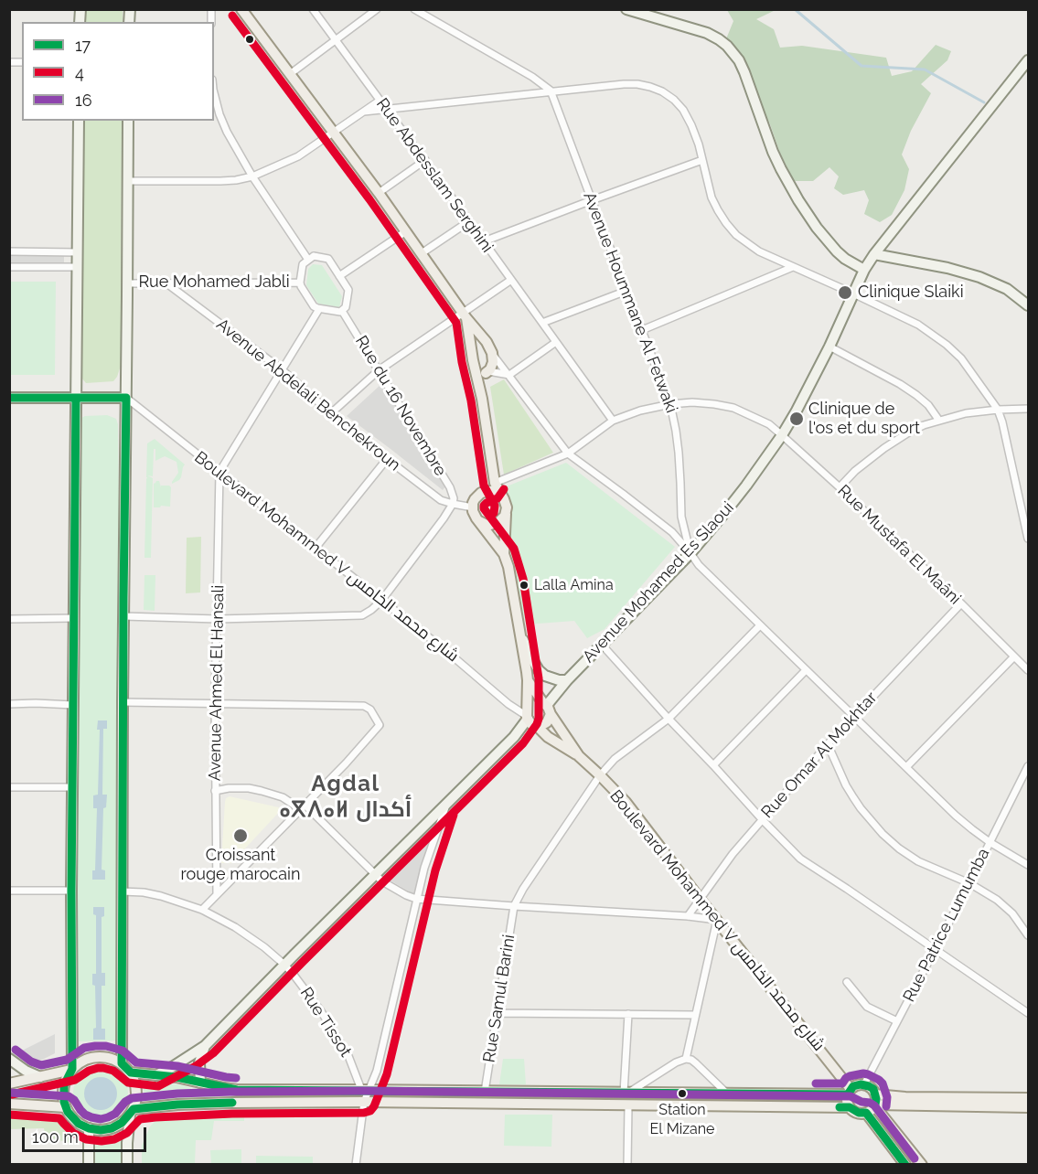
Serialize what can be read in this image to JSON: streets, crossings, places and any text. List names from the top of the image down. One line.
{"streets":{"main road":["Boulevard Mohammed V شارع محمد الخامس"],"street":["Rue Abdesslam Serghini","Rue Mohamed Jabli","Avenue Hoummane Al Fetwaki","Avenue Abdelali Benchekroun","Rue du 16 Novembre","Rue Mustafa El Maâni","Avenue Mohamed Es Slaoui","Avenue Ahmed El Hansali","Rue Omar Al Mokhtar","Rue Patrice Lumumba","Rue Samul Barini","Rue Tissot"]},"crossings":[["Rue Abdesslam Serghini","Rue Mustafa El Maâni"],["Rue Mohamed Jabli","Avenue Abdelali Benchekroun"],["Rue Mohamed Jabli","Rue du 16 Novembre"],["Avenue Hoummane Al Fetwaki","Rue Mustafa El Maâni"],["Avenue Hoummane Al Fetwaki","Avenue Mohamed Es Slaoui"],["Avenue Abdelali Benchekroun","Rue du 16 Novembre"],["Avenue Abdelali Benchekroun","Rue Mustafa El Maâni"],["Rue Mustafa El Maâni","Avenue Mohamed Es Slaoui"],["Rue Mustafa El Maâni","Rue Omar Al Mokhtar"],["Boulevard Mohammed V شارع محمد الخامس","Avenue Mohamed Es Slaoui"],["Boulevard Mohammed V شارع محمد الخامس","Avenue Ahmed El Hansali"],["Boulevard Mohammed V شارع محمد الخامس","Rue Omar Al Mokhtar"],["Boulevard Mohammed V شارع محمد الخامس","Rue Patrice Lumumba"]],"districts":["Agdal ⴰⴳⴷⴰⵍ أكدال"],"places":["Clinique Slaiki","Clinique de l'os et du sport","Lalla Amina","Croissant rouge marocain","Station El Mizane"],"lines":["transit line 4","transit line 17","transit line 16"],"legend":["17","4","16"],"scale_bar":"100 m"}
